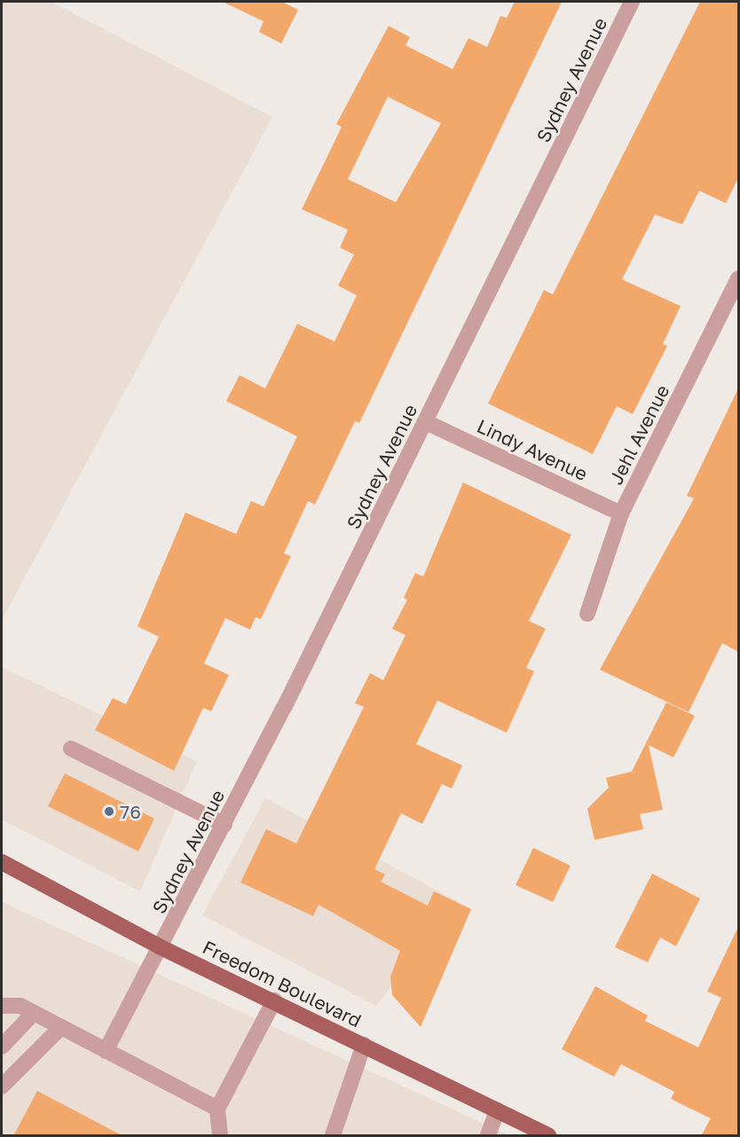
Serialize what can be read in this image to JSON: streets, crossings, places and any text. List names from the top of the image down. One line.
{"streets":{"main road":["Freedom Boulevard"],"street":["Sydney Avenue","Jehl Avenue","Lindy Avenue"]},"crossings":[["Sydney Avenue","Lindy Avenue"],["Sydney Avenue","Freedom Boulevard"],["Jehl Avenue","Lindy Avenue"]],"places":["76"]}
